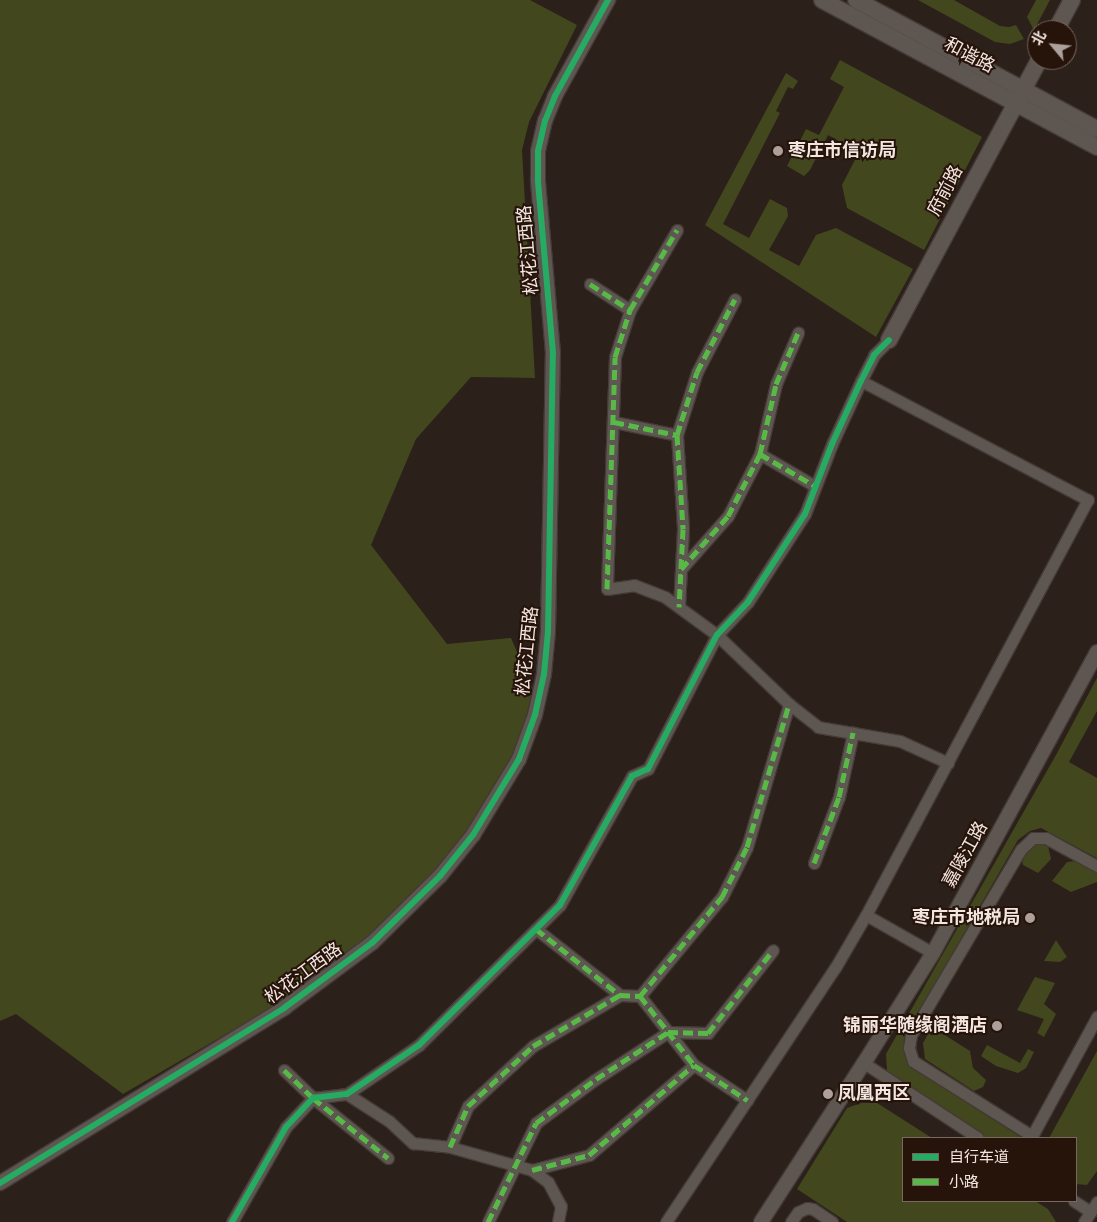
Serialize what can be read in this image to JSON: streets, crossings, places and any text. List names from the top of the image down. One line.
{"streets":{"main road":["和谐路","府前路"],"street":["松花江西路","嘉陵江路"]},"crossings":[["和谐路","府前路"]],"places":["枣庄市信访局","枣庄市地税局","锦丽华随缘阁酒店","凤凰西区"],"legend":["自行车道","小路"],"north":"top left"}
